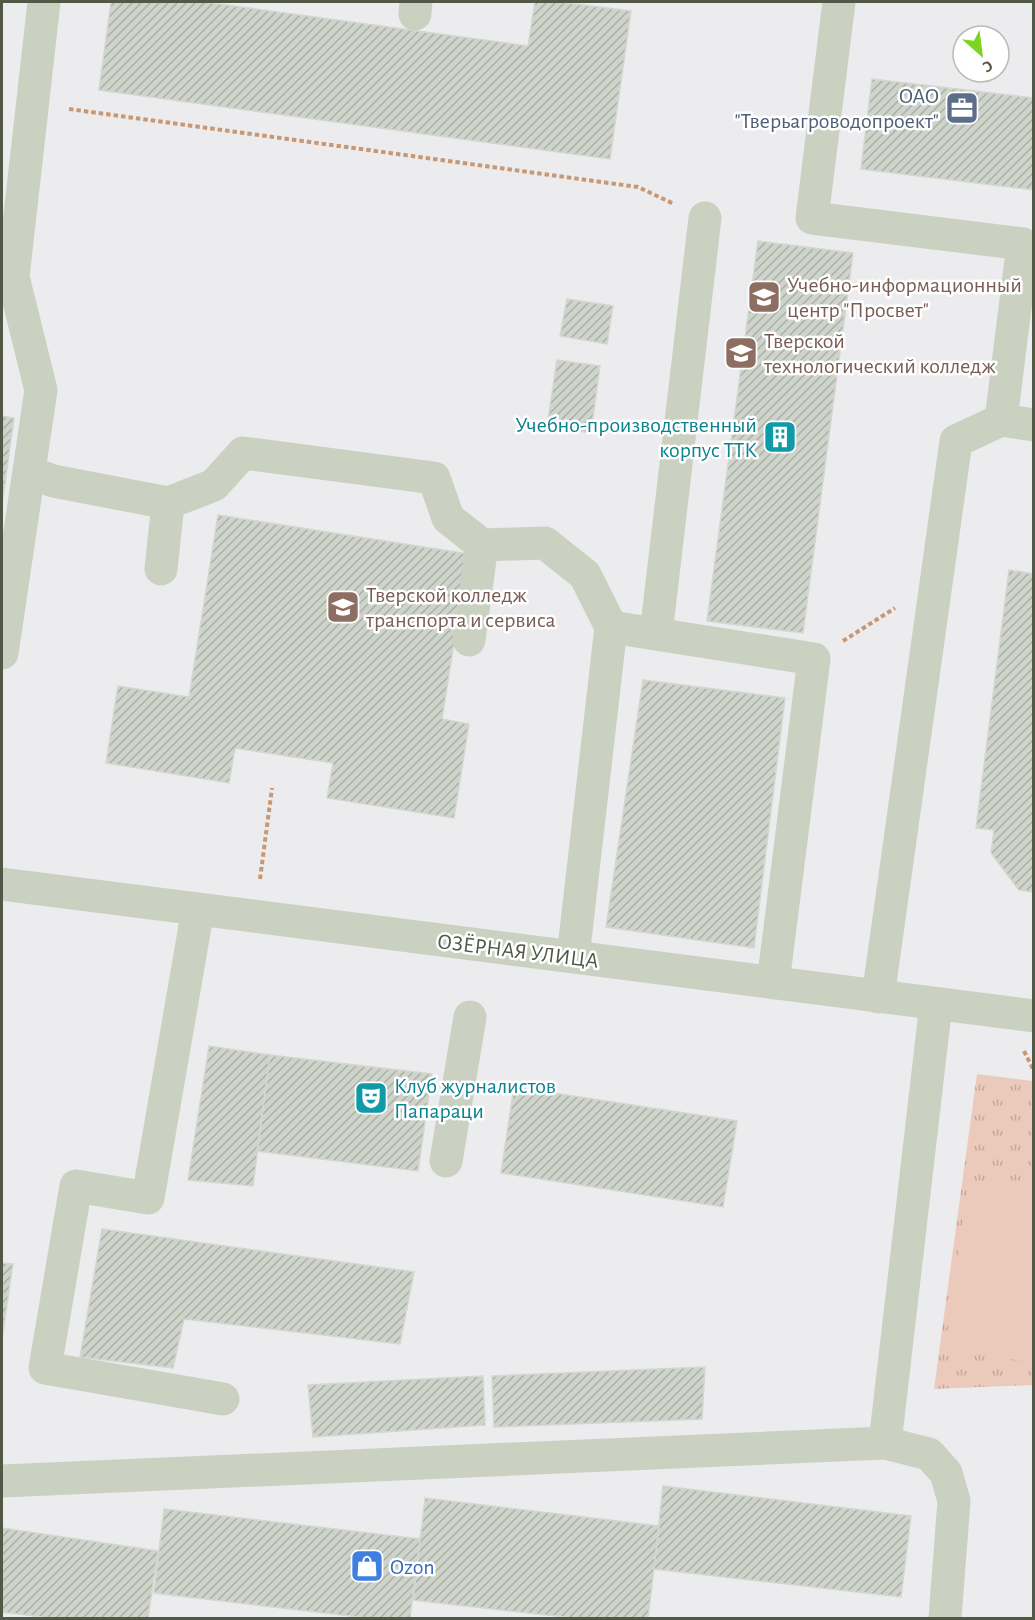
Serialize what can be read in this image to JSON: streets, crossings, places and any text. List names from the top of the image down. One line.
{"streets":{"street":["ОЗЁРНАЯ УЛИЦА"]},"places":{"office":["OAO \"Тверьагроводопроект\""],"school or university":["Учебно-информационный центр \"Просвет\"","Тверской технологический колледж","Тверской колледж транспорта и сервиса"],"building":["Учебно-производственный корпус ТТК"],"theatre":["Клуб журналистов Папараци"],"shop":["Ozon"]},"north":"bottom right"}
